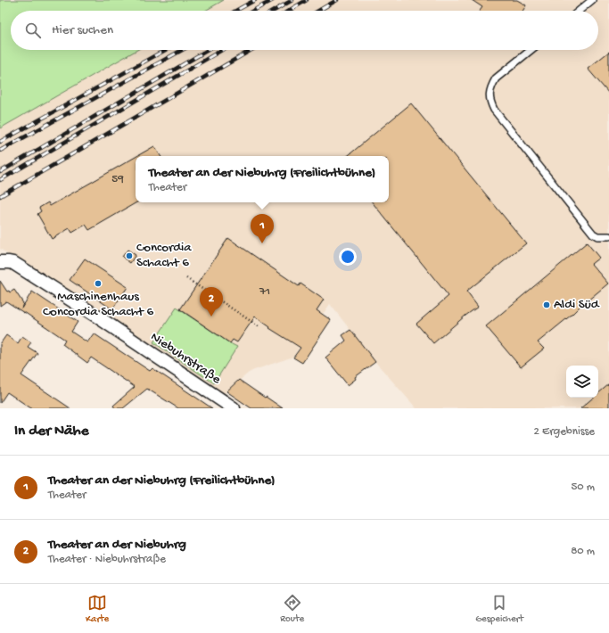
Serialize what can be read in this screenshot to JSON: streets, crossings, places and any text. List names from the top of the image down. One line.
{"streets":{"street":["Niebuhrstraße"]},"places":["Concordia Schacht 6","Maschinenhaus Concordia Schacht 6","Aldi Süd"],"house_numbers":["59","71"],"page":{"search":"Hier suchen","popup":["Theater an der Niebuhrg (Freilichtbühne)","Theater"],"pins":["1","2"],"heading":["In der Nähe","2 Ergebnisse"],"list":[{"mark":"1","name":"Theater an der Niebuhrg (Freilichtbühne)","note":"Theater","value":"50 m"},{"mark":"2","name":"Theater an der Niebuhrg","note":"Theater · Niebuhrstraße","value":"80 m"}],"nav":["Karte","Route","Gespeichert"]}}
